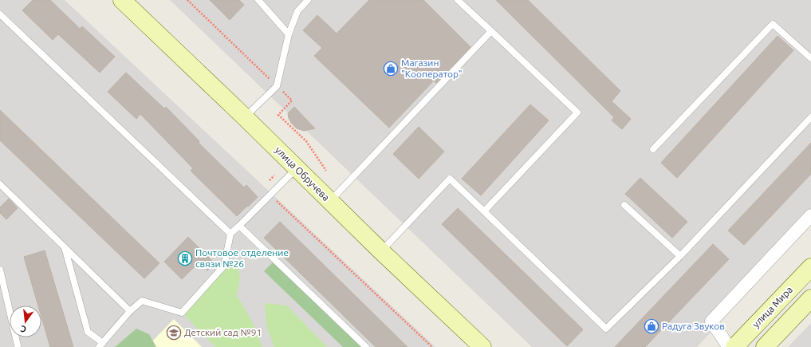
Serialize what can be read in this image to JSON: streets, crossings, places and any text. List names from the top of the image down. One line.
{"streets":{"main road":["улица Обручева","улица Мира"]},"places":{"shop":["Магазин \"Кооператор\"","Радуга Звуков"],"building":["Почтовое отделение связи №26"],"school or university":["Детский сад №91"]},"north":"bottom"}
